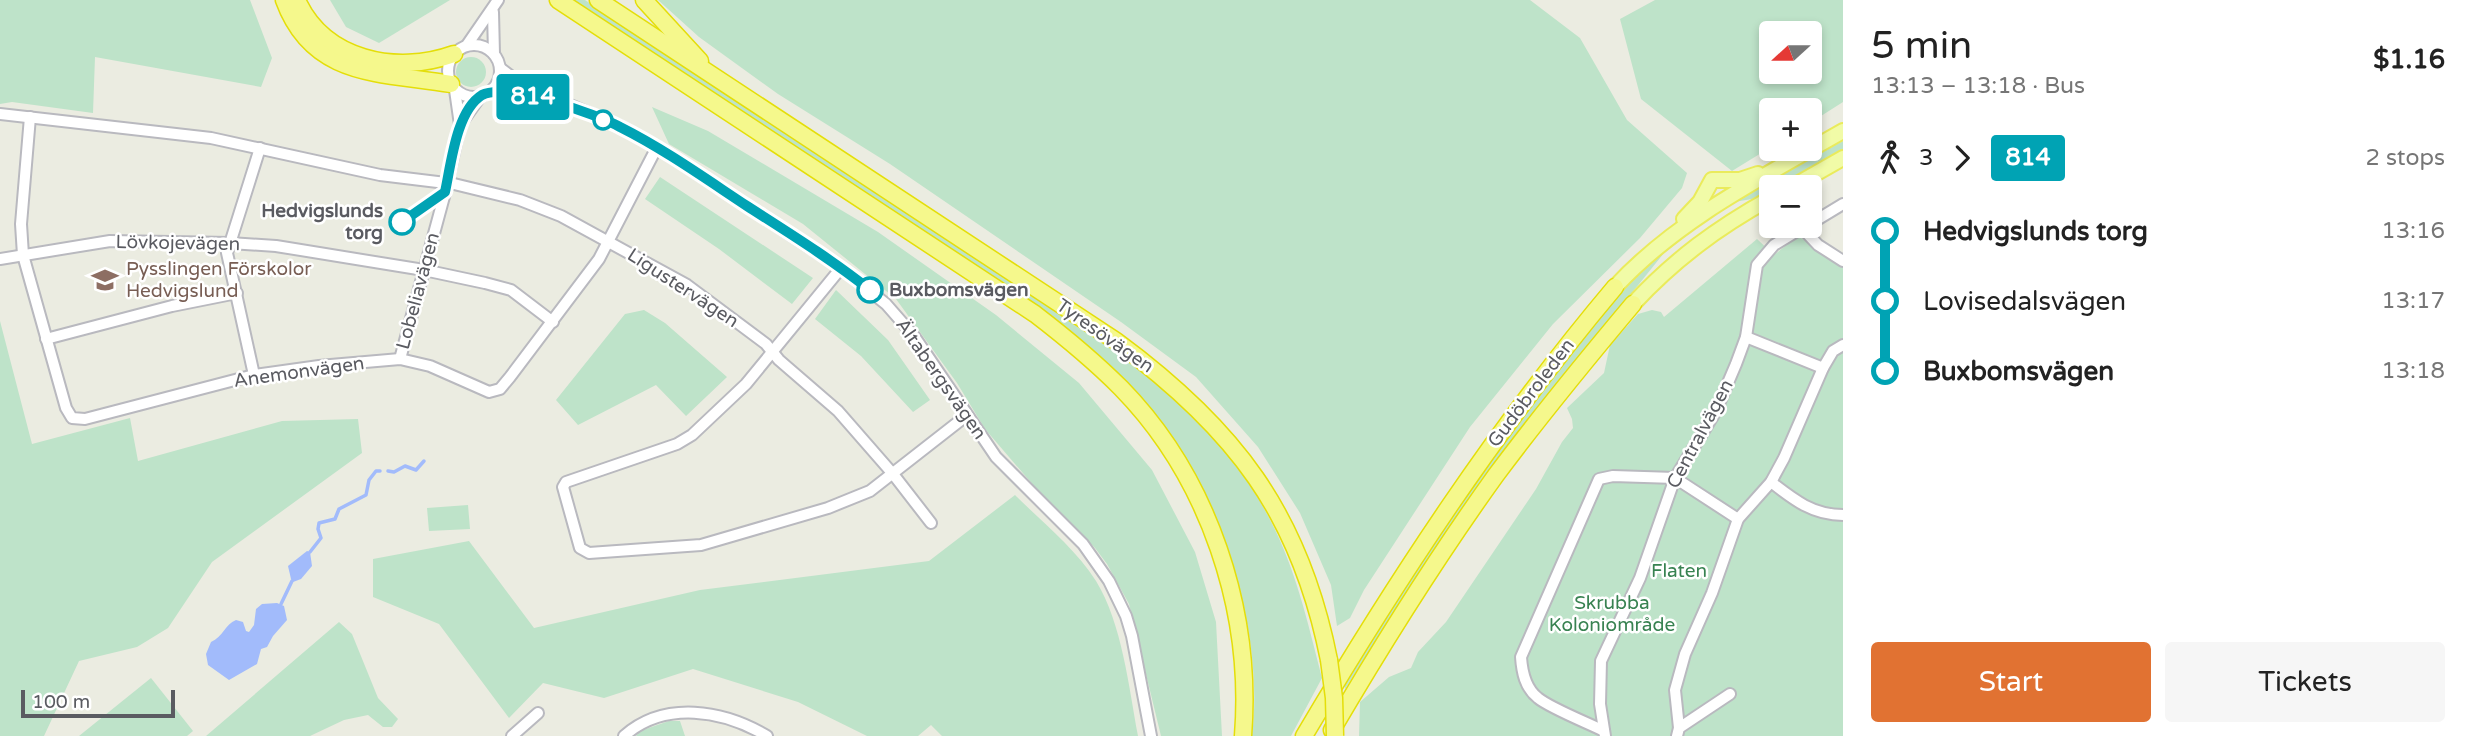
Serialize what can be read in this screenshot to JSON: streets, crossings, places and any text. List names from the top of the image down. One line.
{"streets":{"highway":["Tyresövägen","Gudöbroleden"],"street":["Lövkojevägen","Ligustervägen","Lobeliavägen","Anemonvägen","Ältabergsvägen","Centralvägen"]},"crossings":[["Lövkojevägen","Lobeliavägen"],["Lövkojevägen","Anemonvägen"],["Ligustervägen","Lobeliavägen"],["Ligustervägen","Anemonvägen"],["Lobeliavägen","Anemonvägen"],["Anemonvägen","Ältabergsvägen"]],"parks":["Flaten","Skrubba Koloniområde"],"places":{"other":["Hedvigslunds torg","Buxbomsvägen"],"school or university":["Pysslingen Förskolor Hedvigslund"]},"lines":["bus line 814"],"scale_bar":"100 m","north":"left","page":{"on_map":"814","heading":["5 min","13:13 – 13:18 · Bus","$1.16"],"map_buttons":["+","−"],"legs":["3","814","2 stops"],"list":[{"name":"Hedvigslunds torg","value":"13:16"},{"name":"Lovisedalsvägen","value":"13:17"},{"name":"Buxbomsvägen","value":"13:18"}],"buttons":["Start","Tickets"],"scale":"100 m"}}
